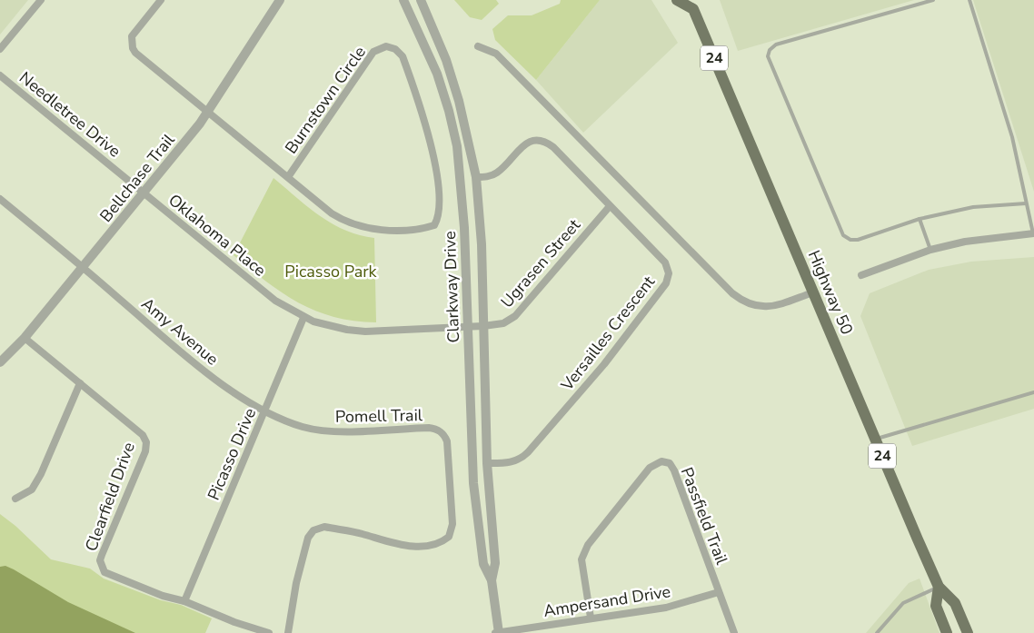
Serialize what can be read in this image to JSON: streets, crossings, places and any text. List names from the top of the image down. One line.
{"streets":{"main road":["24","Highway 50"],"street":["Burnstown Circle","Needletree Drive","Bellchase Trail","Oklahoma Place","Ugrasen Street","Clarkway Drive","Amy Avenue","Versailles Crescent","Pomell Trail","Picasso Drive","Clearfield Drive","Passfield Trail","Ampersand Drive"]},"crossings":[["Burnstown Circle","Bellchase Trail"],["Needletree Drive","Bellchase Trail"],["Needletree Drive","Oklahoma Place"],["Bellchase Trail","Oklahoma Place"],["Bellchase Trail","Amy Avenue"],["Bellchase Trail","Clearfield Drive"],["Oklahoma Place","Ugrasen Street"],["Oklahoma Place","Clarkway Drive"],["Oklahoma Place","Picasso Drive"],["Ugrasen Street","Clarkway Drive"],["Ugrasen Street","Versailles Crescent"],["Clarkway Drive","Versailles Crescent"],["Clarkway Drive","Ampersand Drive"],["Amy Avenue","Pomell Trail"],["Amy Avenue","Picasso Drive"],["Pomell Trail","Picasso Drive"],["Picasso Drive","Clearfield Drive"],["Passfield Trail","Ampersand Drive"]],"parks":["Picasso Park"]}
